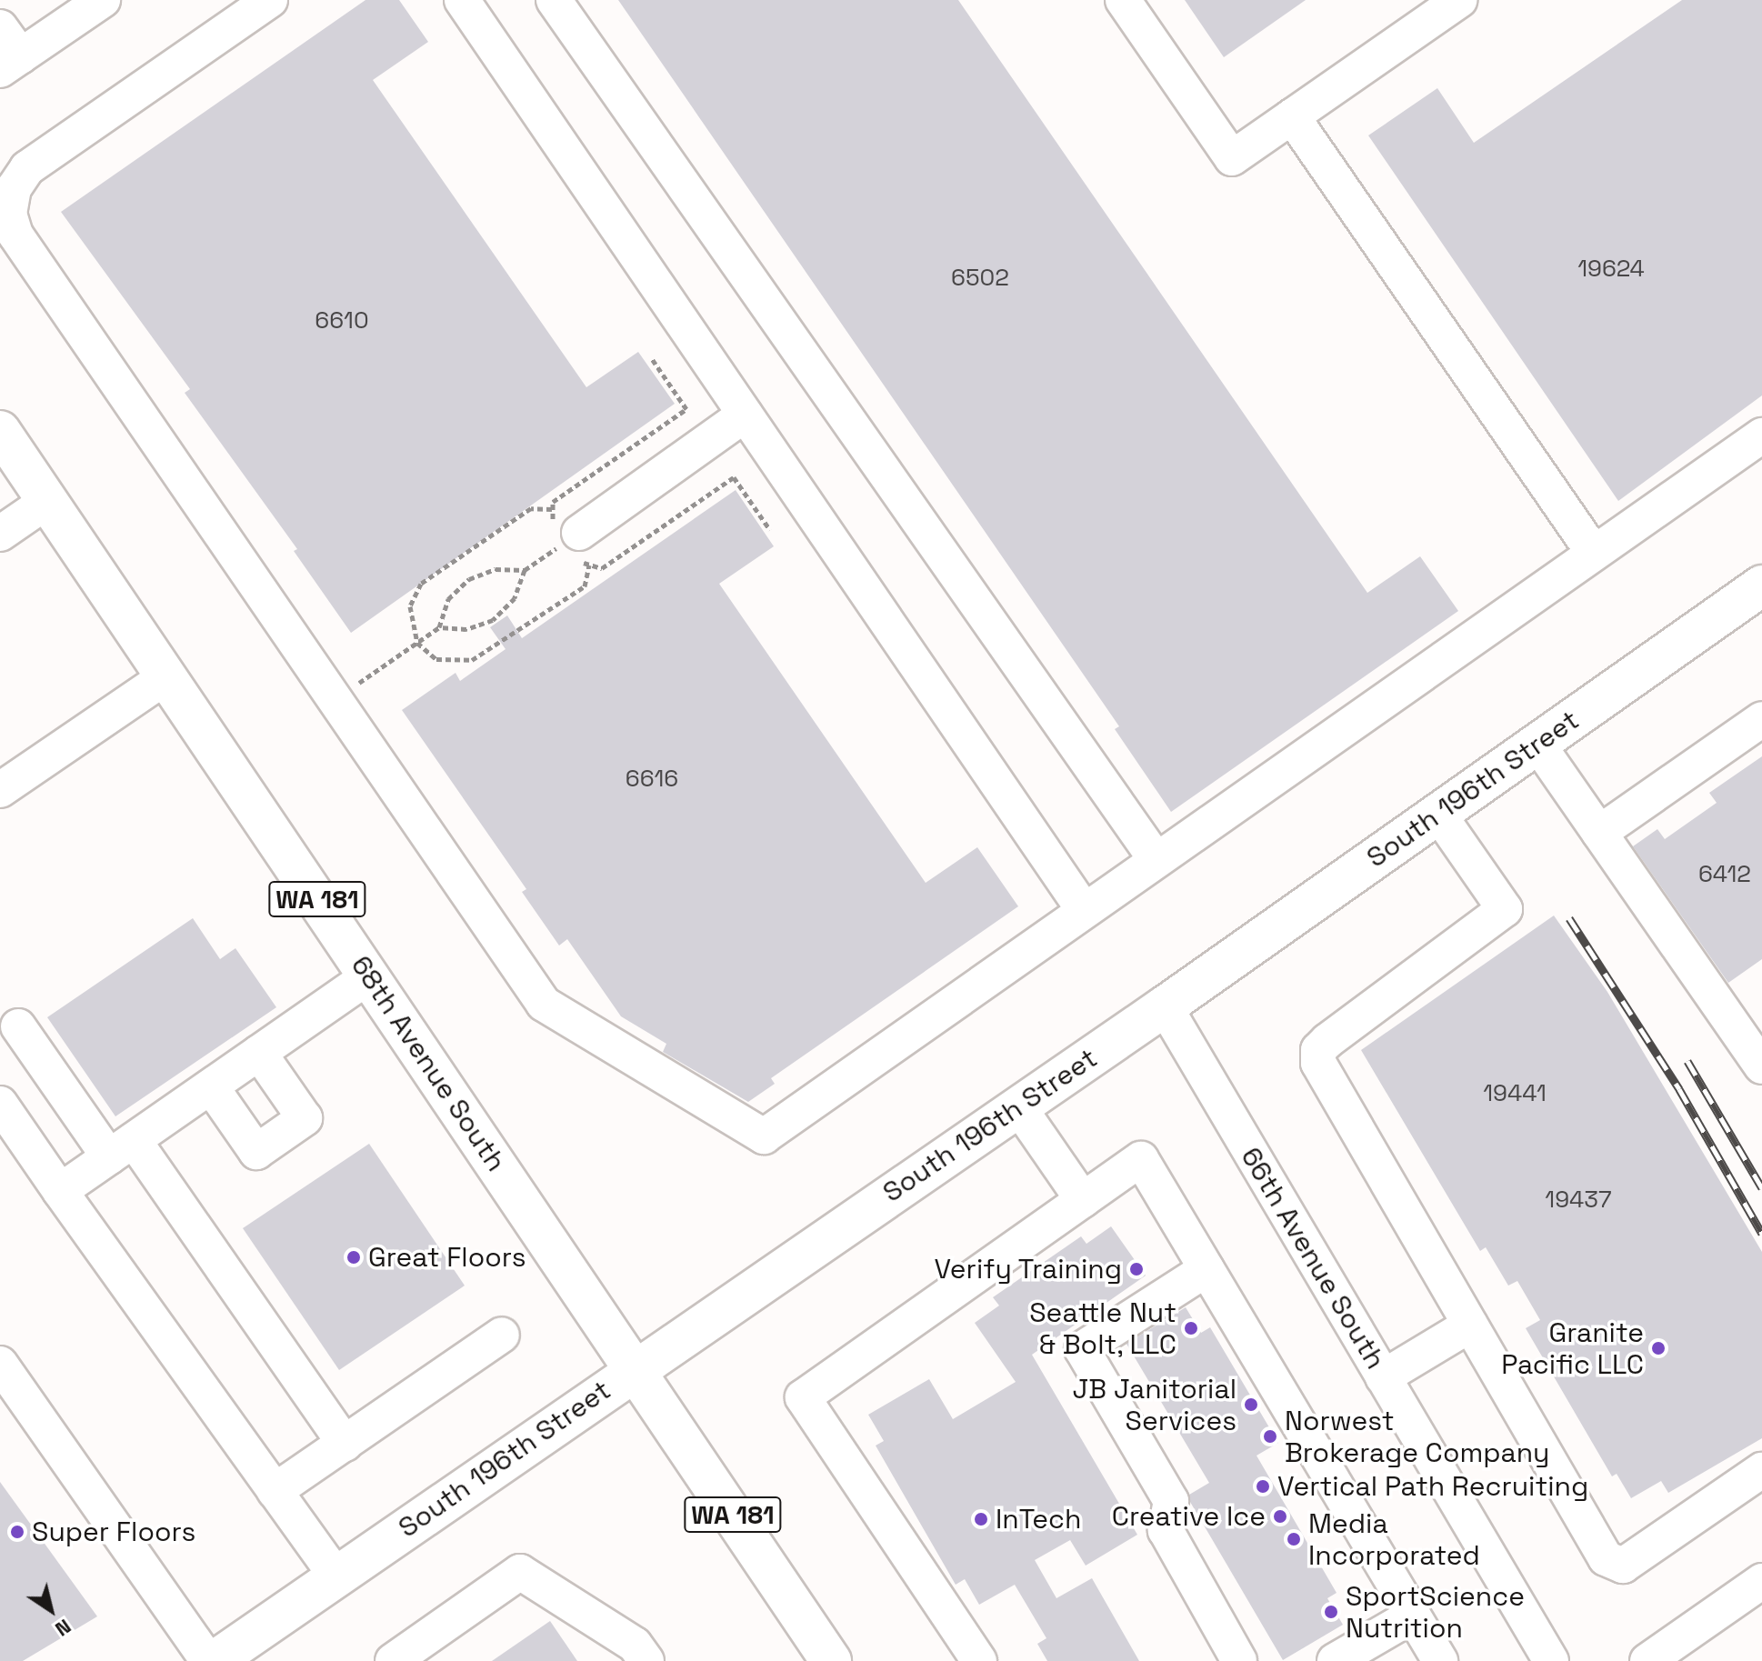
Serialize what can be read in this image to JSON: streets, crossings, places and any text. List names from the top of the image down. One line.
{"streets":{"main road":["South 196th Street","WA 181","68th Avenue South"],"street":["66th Avenue South"]},"crossings":[["South 196th Street","68th Avenue South"],["South 196th Street","66th Avenue South"]],"places":["Great Floors","Verify Training","Seattle Nut & Bolt, LLC","Granite Pacific LLC","JB Janitorial Services","Norwest Brokerage Company","Vertical Path Recruiting","Creative Ice","InTech","Super Floors","Media Incorporated","SportScience Nutrition"],"house_numbers":["19624","6502","6610","6616","6412","19441","19437"],"north":"bottom right"}
